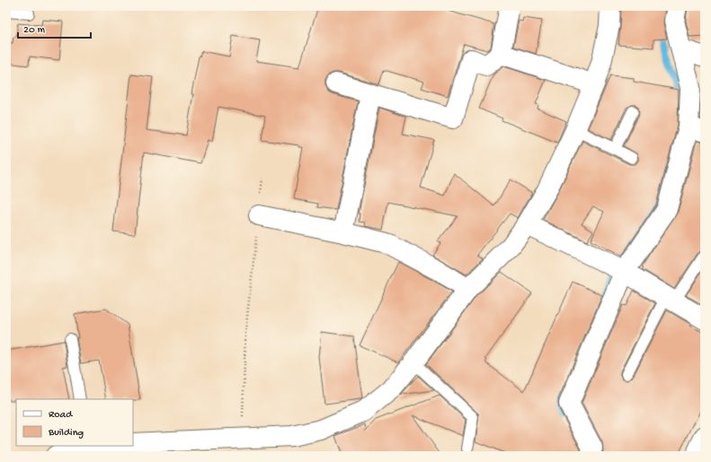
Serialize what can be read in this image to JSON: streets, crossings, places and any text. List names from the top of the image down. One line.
{"legend":["Road","Building"],"scale_bar":"20 m"}
